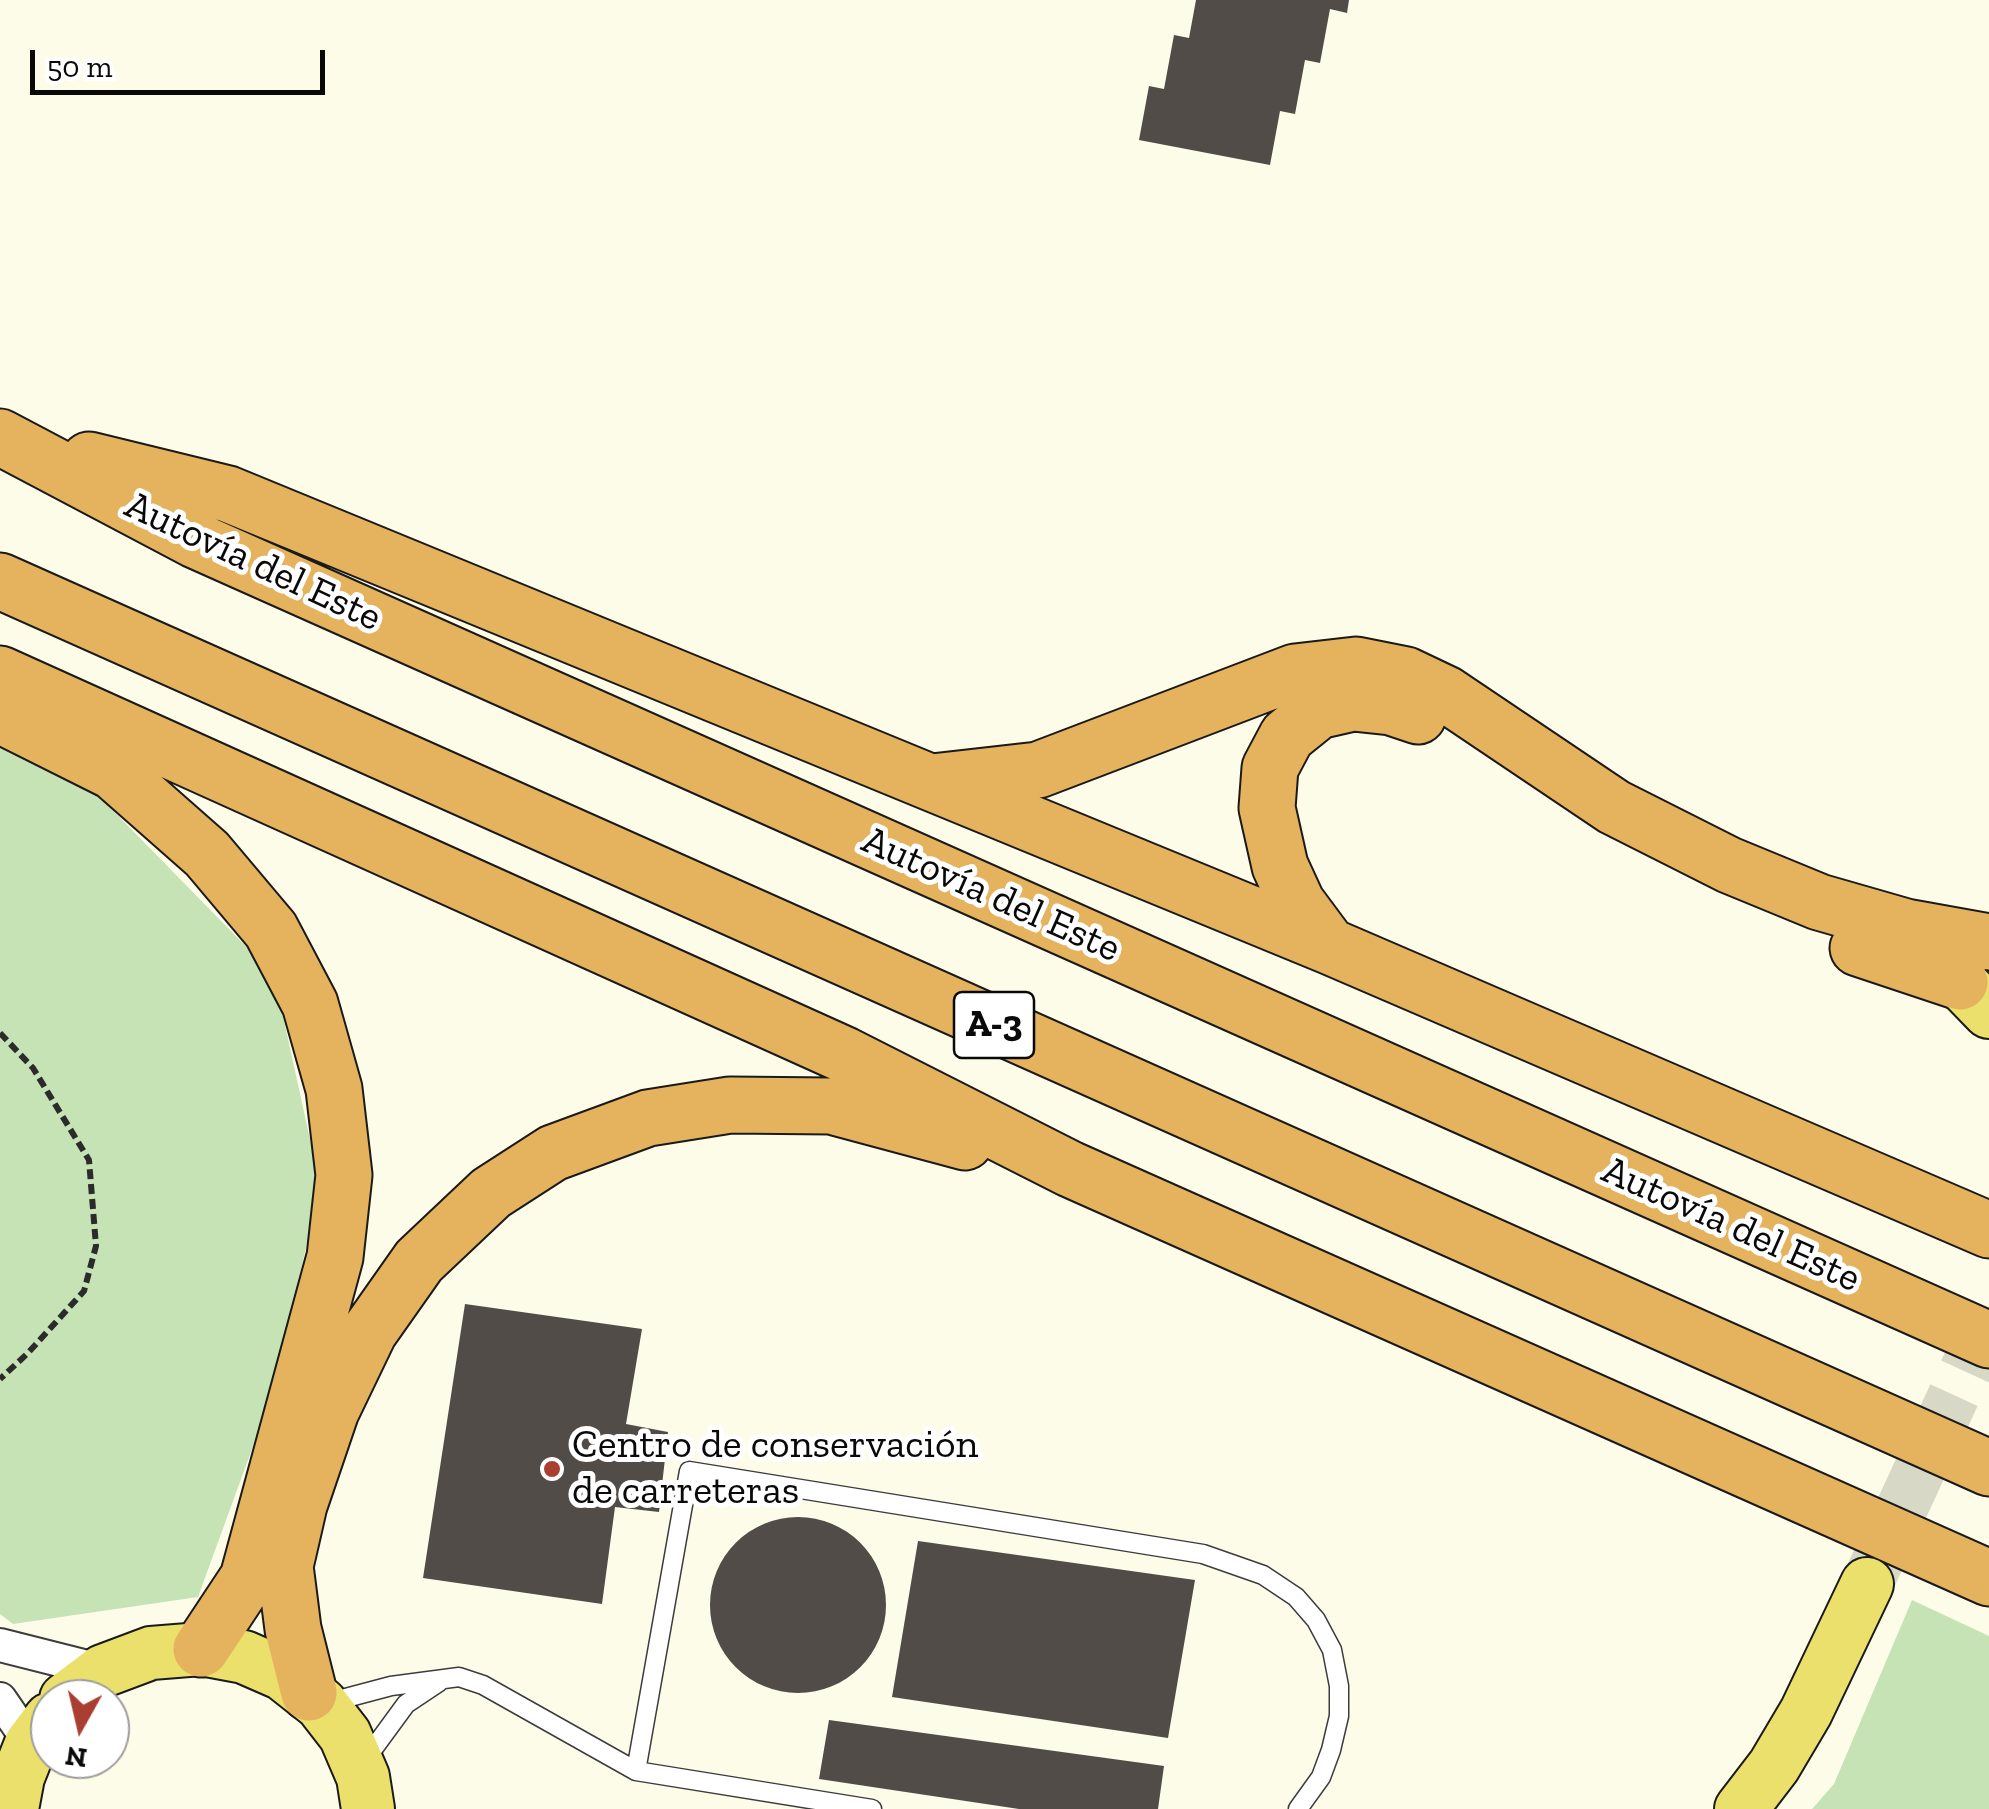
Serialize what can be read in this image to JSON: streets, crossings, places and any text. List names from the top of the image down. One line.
{"streets":{"highway":["Autovía del Este","A-3"]},"places":["Centro de conservación de carreteras"],"scale_bar":"50 m","north":"bottom"}
